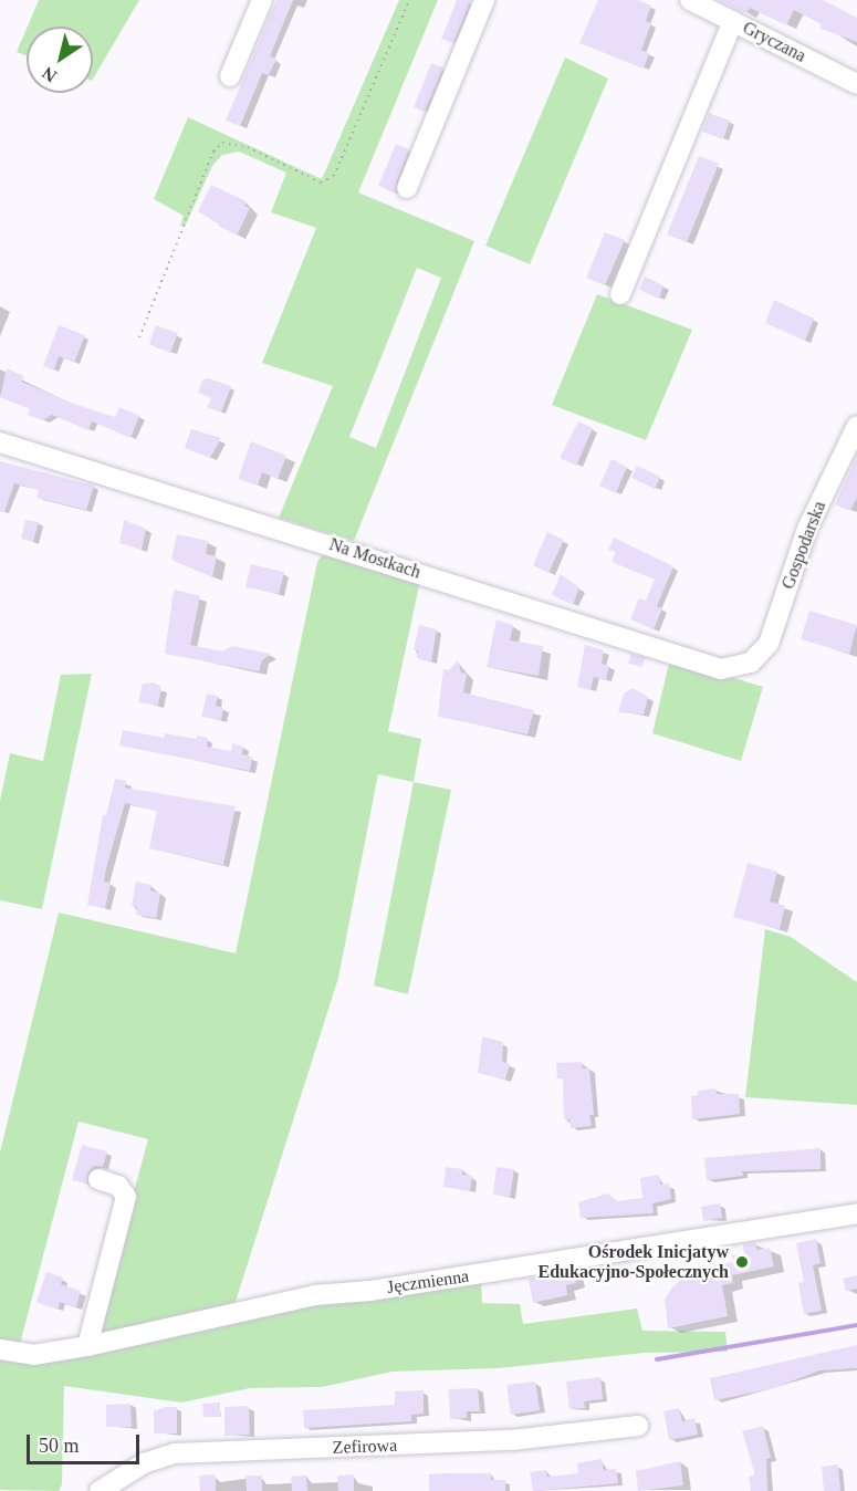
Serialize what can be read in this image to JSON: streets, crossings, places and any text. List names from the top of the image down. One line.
{"streets":{"street":["Gryczana","Gospodarska","Na Mostkach","Jęczmienna","Zefirowa"]},"crossings":[["Gospodarska","Na Mostkach"]],"places":["Ośrodek Inicjatyw Edukacyjno-Społecznych"],"scale_bar":"50 m","north":"bottom left"}
